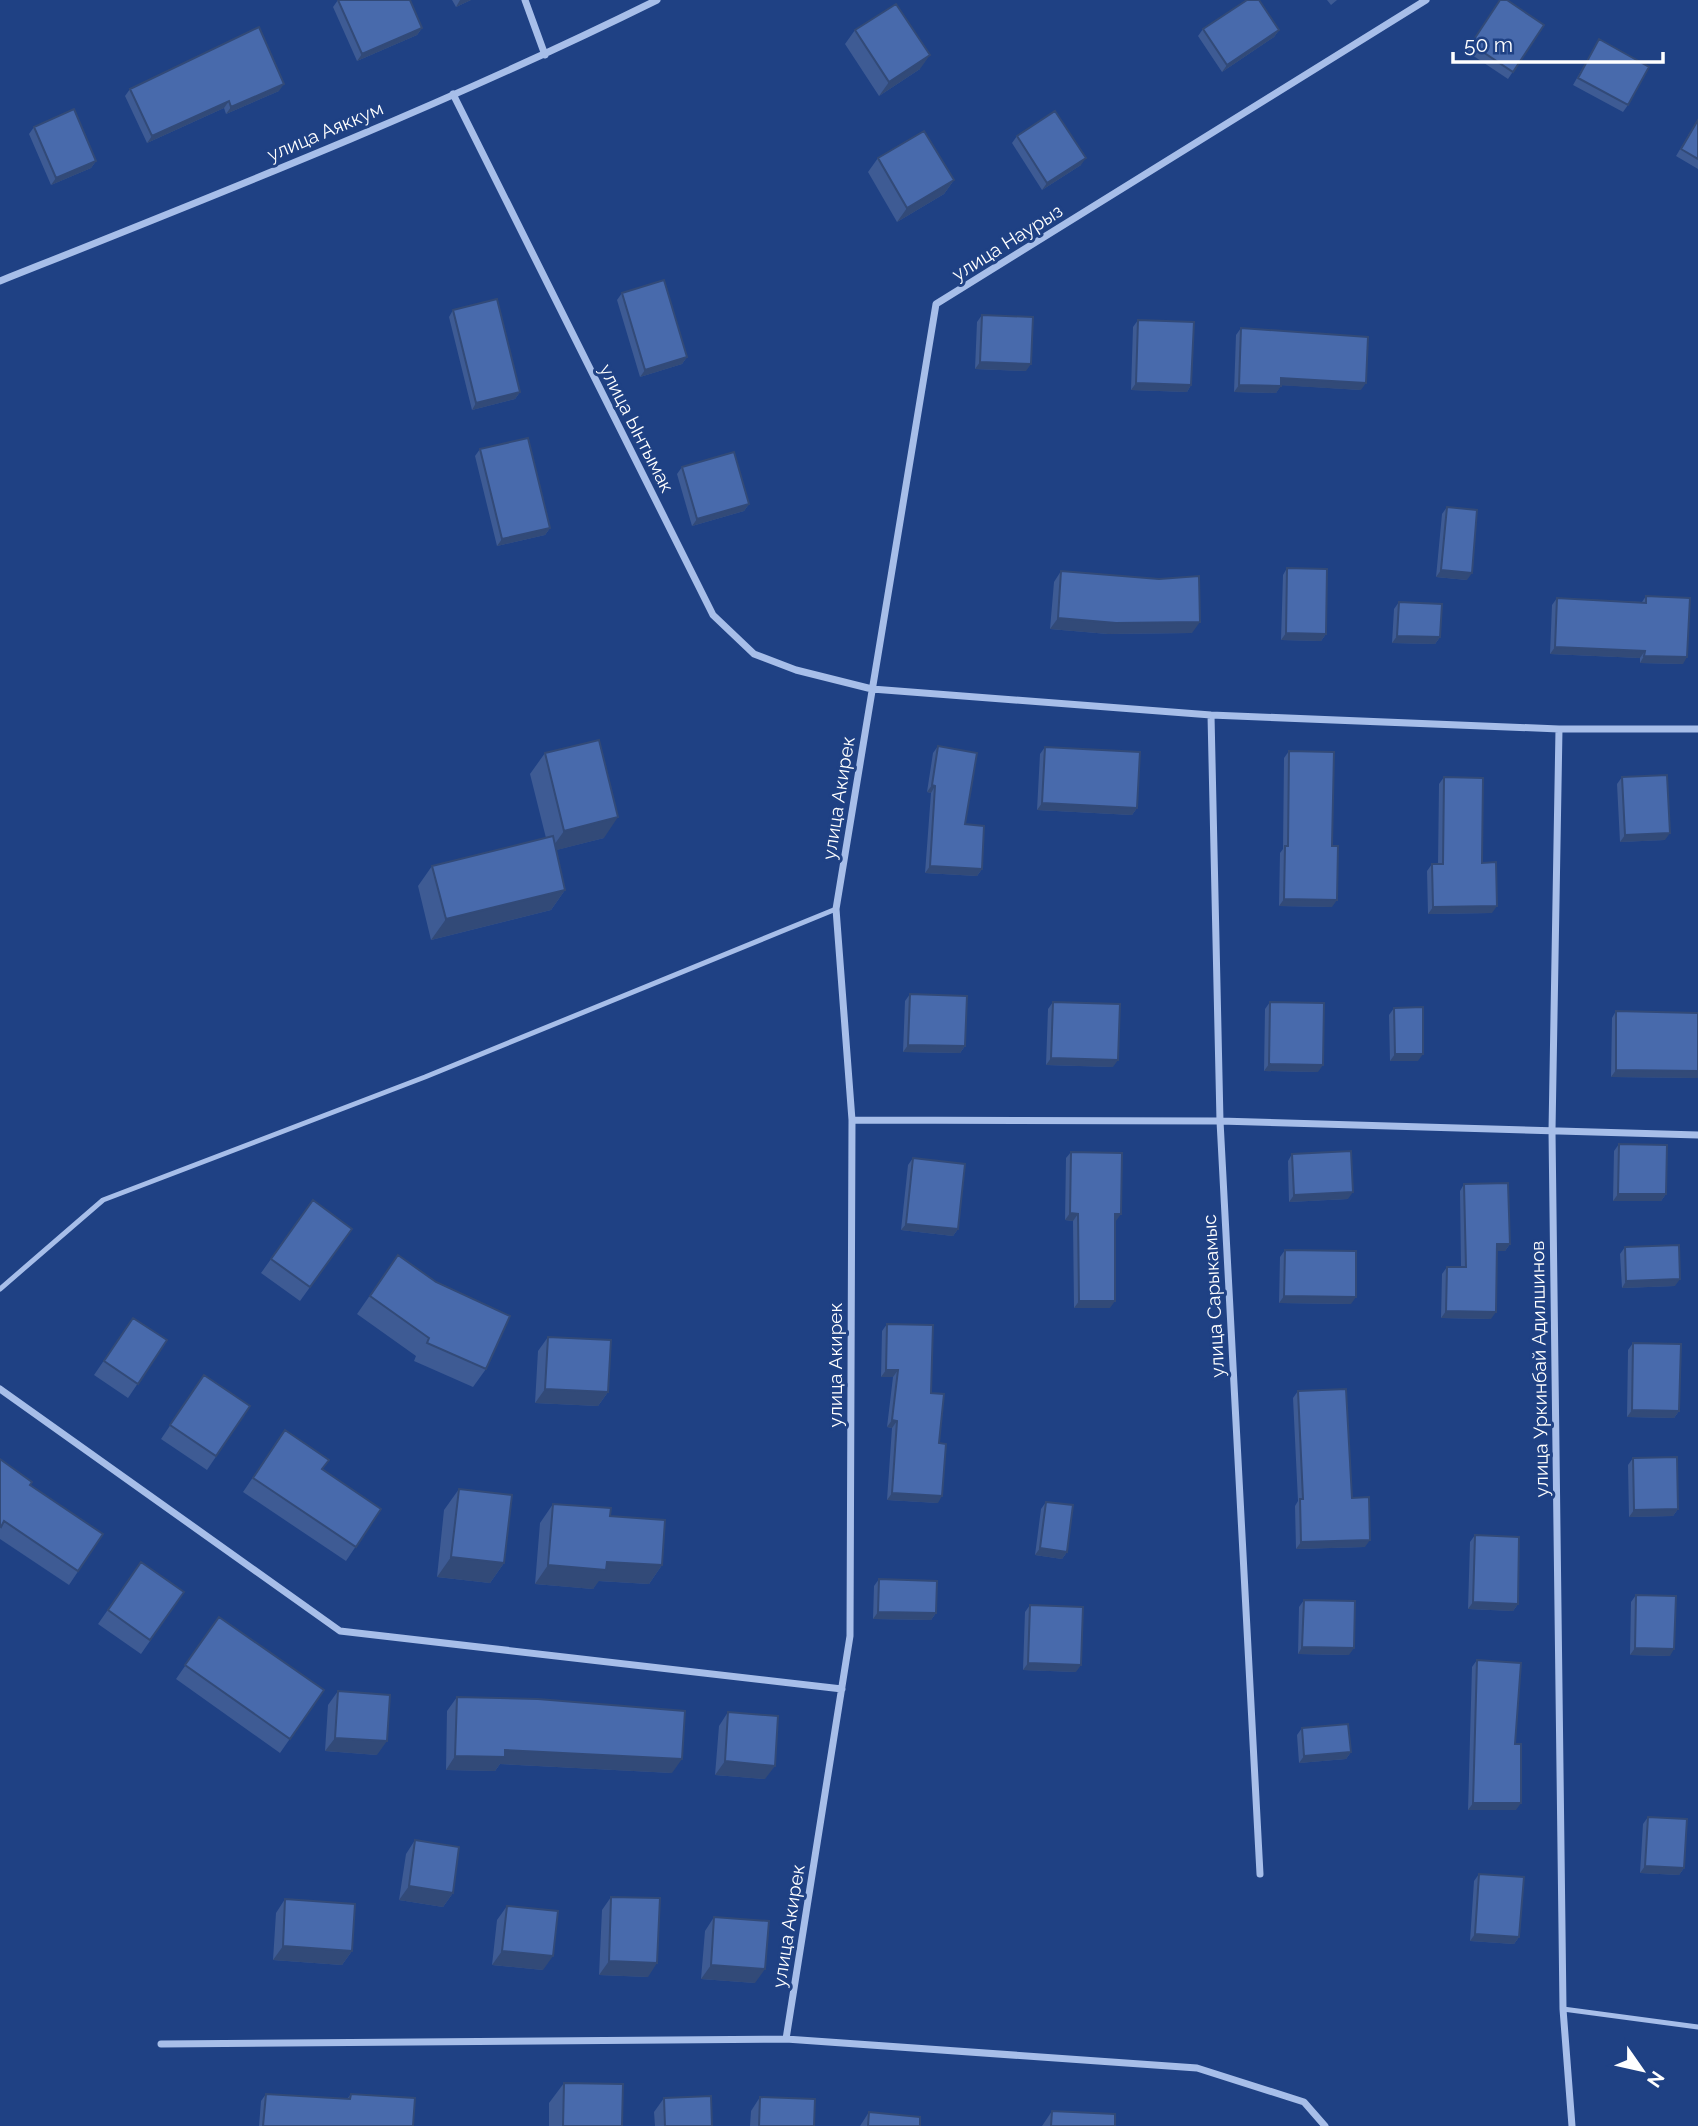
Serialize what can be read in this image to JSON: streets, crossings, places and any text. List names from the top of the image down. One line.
{"streets":{"street":["улица Аяккум","улица Наурыз","улица Ынтымак","улица Акирек","улица Сарыкамыс","улица Уркинбай Адилшинов"]},"crossings":[["улица Аяккум","улица Ынтымак"],["улица Наурыз","улица Ынтымак"],["улица Наурыз","улица Акирек"],["улица Ынтымак","улица Акирек"],["улица Ынтымак","улица Сарыкамыс"],["улица Ынтымак","улица Уркинбай Адилшинов"]],"scale_bar":"50 m","north":"bottom right"}
